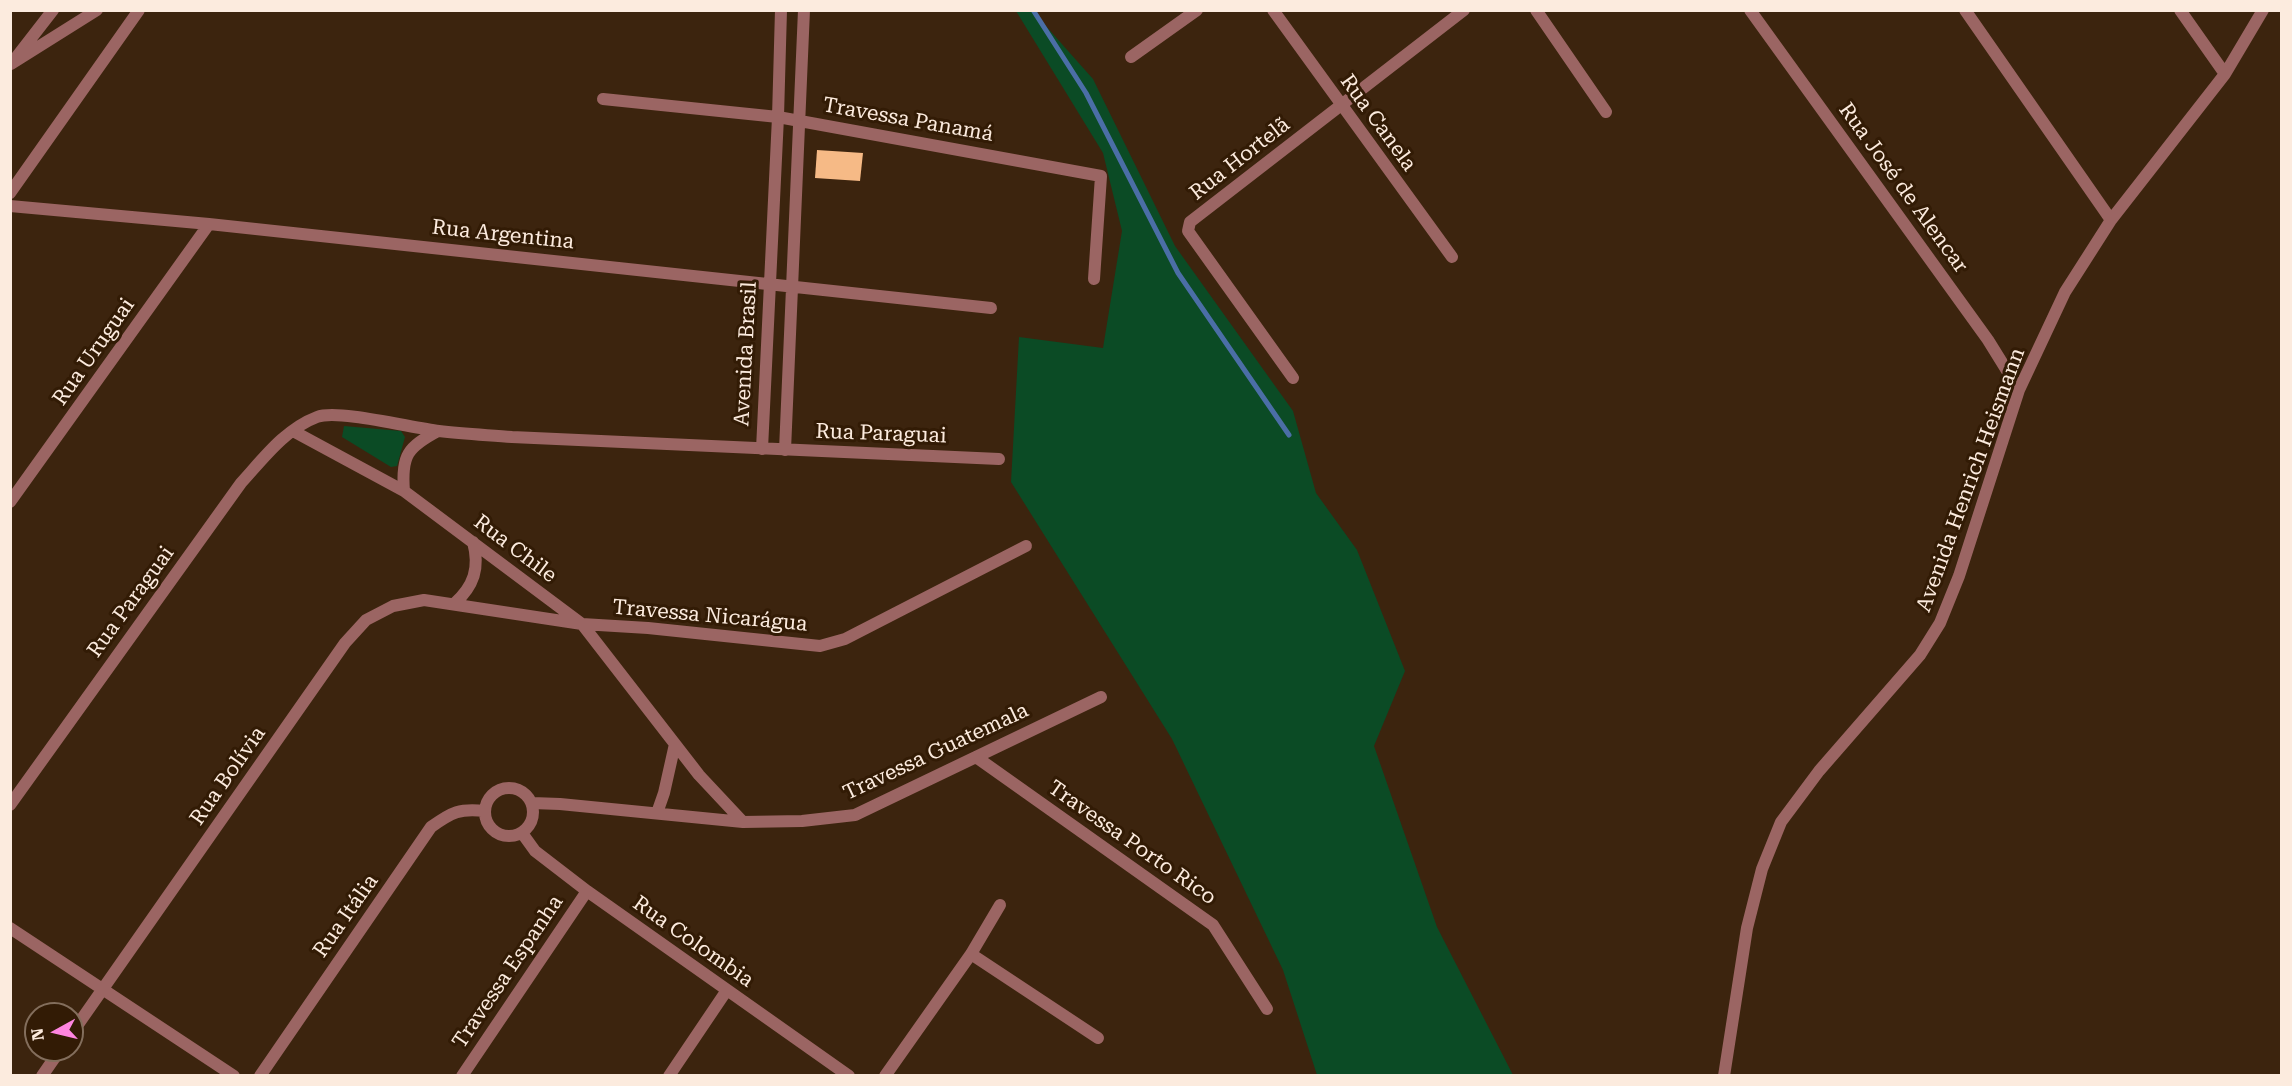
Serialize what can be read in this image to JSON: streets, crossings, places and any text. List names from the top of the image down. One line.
{"streets":{"street":["Travessa Panamá","Rua Canela","Rua Hortelã","Rua José de Alencar","Rua Argentina","Rua Uruguai","Avenida Brasil","Rua Paraguai","Avenida Henrich Heismann","Rua Chile","Travessa Nicarágua","Travessa Guatemala","Rua Bolívia","Travessa Porto Rico","Rua Itália","Rua Colombia","Travessa Espanha"]},"crossings":[["Travessa Panamá","Avenida Brasil"],["Rua Canela","Rua Hortelã"],["Rua José de Alencar","Avenida Henrich Heismann"],["Rua Argentina","Rua Uruguai"],["Rua Argentina","Avenida Brasil"],["Avenida Brasil","Rua Paraguai"],["Rua Paraguai","Rua Chile"],["Rua Chile","Travessa Nicarágua"],["Rua Chile","Travessa Guatemala"],["Travessa Nicarágua","Rua Bolívia"],["Travessa Guatemala","Travessa Porto Rico"],["Travessa Guatemala","Rua Itália"],["Travessa Guatemala","Rua Colombia"],["Rua Itália","Rua Colombia"],["Rua Colombia","Travessa Espanha"]],"north":"left"}
